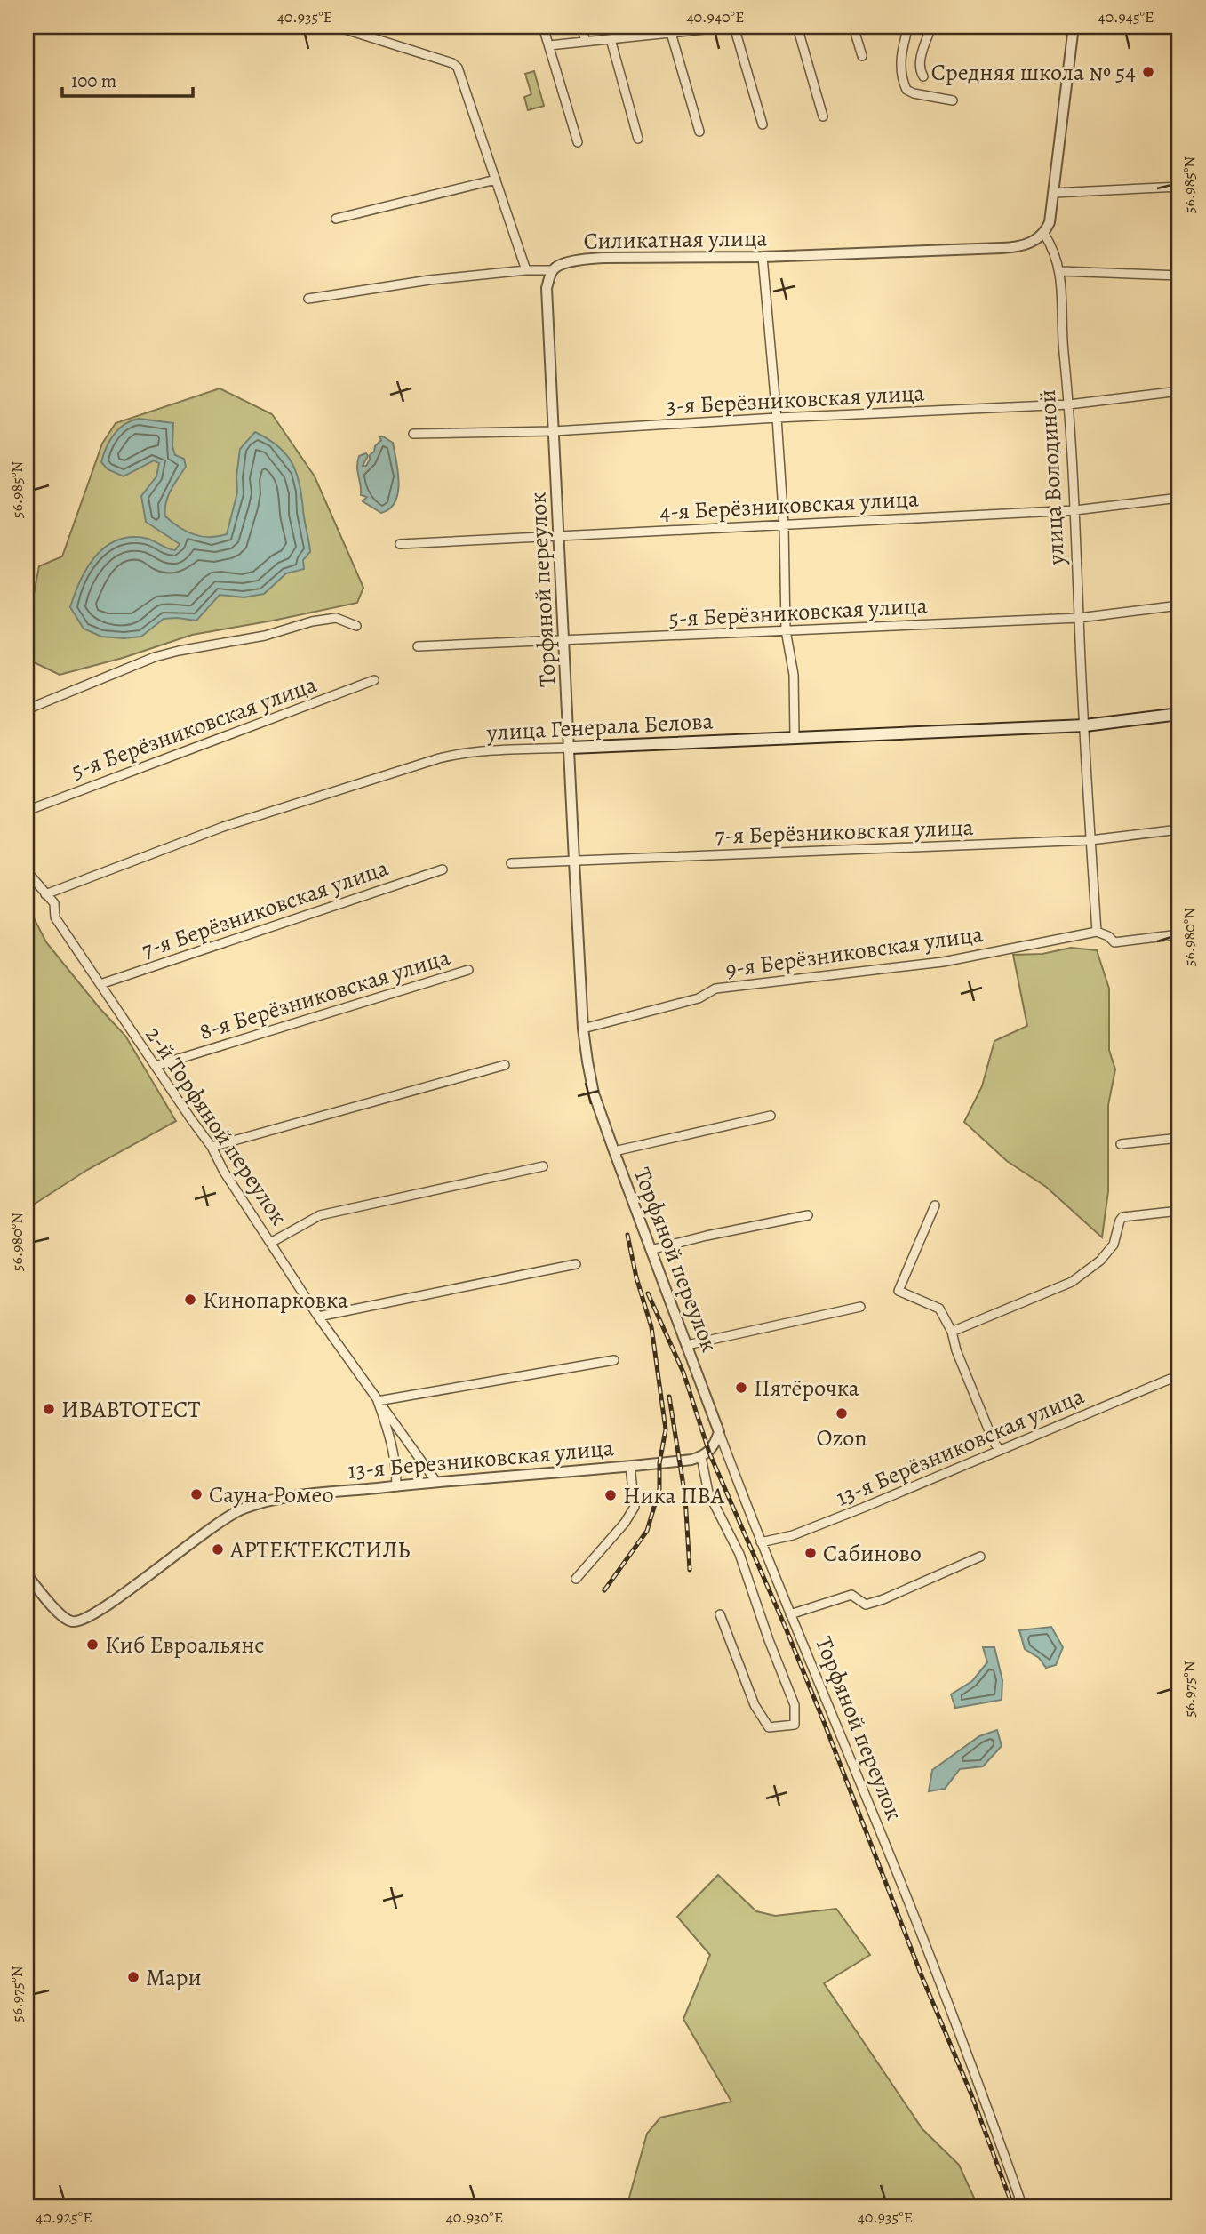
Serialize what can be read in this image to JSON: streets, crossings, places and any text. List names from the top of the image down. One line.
{"streets":{"main road":["улица Генерала Белова"],"street":["Силикатная улица","3-я Берёзниковская улица","улица Володиной","4-я Берёзниковская улица","Торфяной переулок","5-я Берёзниковская улица","7-я Берёзниковская улица","9-я Берёзниковская улица","8-я Берёзниковская улица","2-й Торфяной переулок","13-я Берёзниковская улица","13-я Березниковская улица"]},"crossings":[["Силикатная улица","улица Володиной"],["Силикатная улица","Торфяной переулок"],["3-я Берёзниковская улица","улица Володиной"],["3-я Берёзниковская улица","Торфяной переулок"],["улица Володиной","4-я Берёзниковская улица"],["улица Володиной","5-я Берёзниковская улица"],["улица Володиной","улица Генерала Белова"],["улица Володиной","7-я Берёзниковская улица"],["улица Володиной","9-я Берёзниковская улица"],["4-я Берёзниковская улица","Торфяной переулок"],["Торфяной переулок","5-я Берёзниковская улица"],["Торфяной переулок","улица Генерала Белова"],["Торфяной переулок","7-я Берёзниковская улица"],["Торфяной переулок","9-я Берёзниковская улица"],["Торфяной переулок","13-я Берёзниковская улица"],["улица Генерала Белова","2-й Торфяной переулок"],["7-я Берёзниковская улица","2-й Торфяной переулок"],["8-я Берёзниковская улица","2-й Торфяной переулок"],["2-й Торфяной переулок","13-я Березниковская улица"]],"places":["Средняя школа № 54","Кинопарковка","Пятёрочка","ИВАВТОТЕСТ","Ozon","Сауна Ромео","Ника ПВА","АРТЕКТЕКСТИЛЬ","Сабиново","Киб Евроальянс","Мари"],"scale_bar":"100 m","coordinates":["40.935°E","40.940°E","40.945°E","56.985°N","56.980°N","56.975°N","40.925°E","40.930°E"]}
